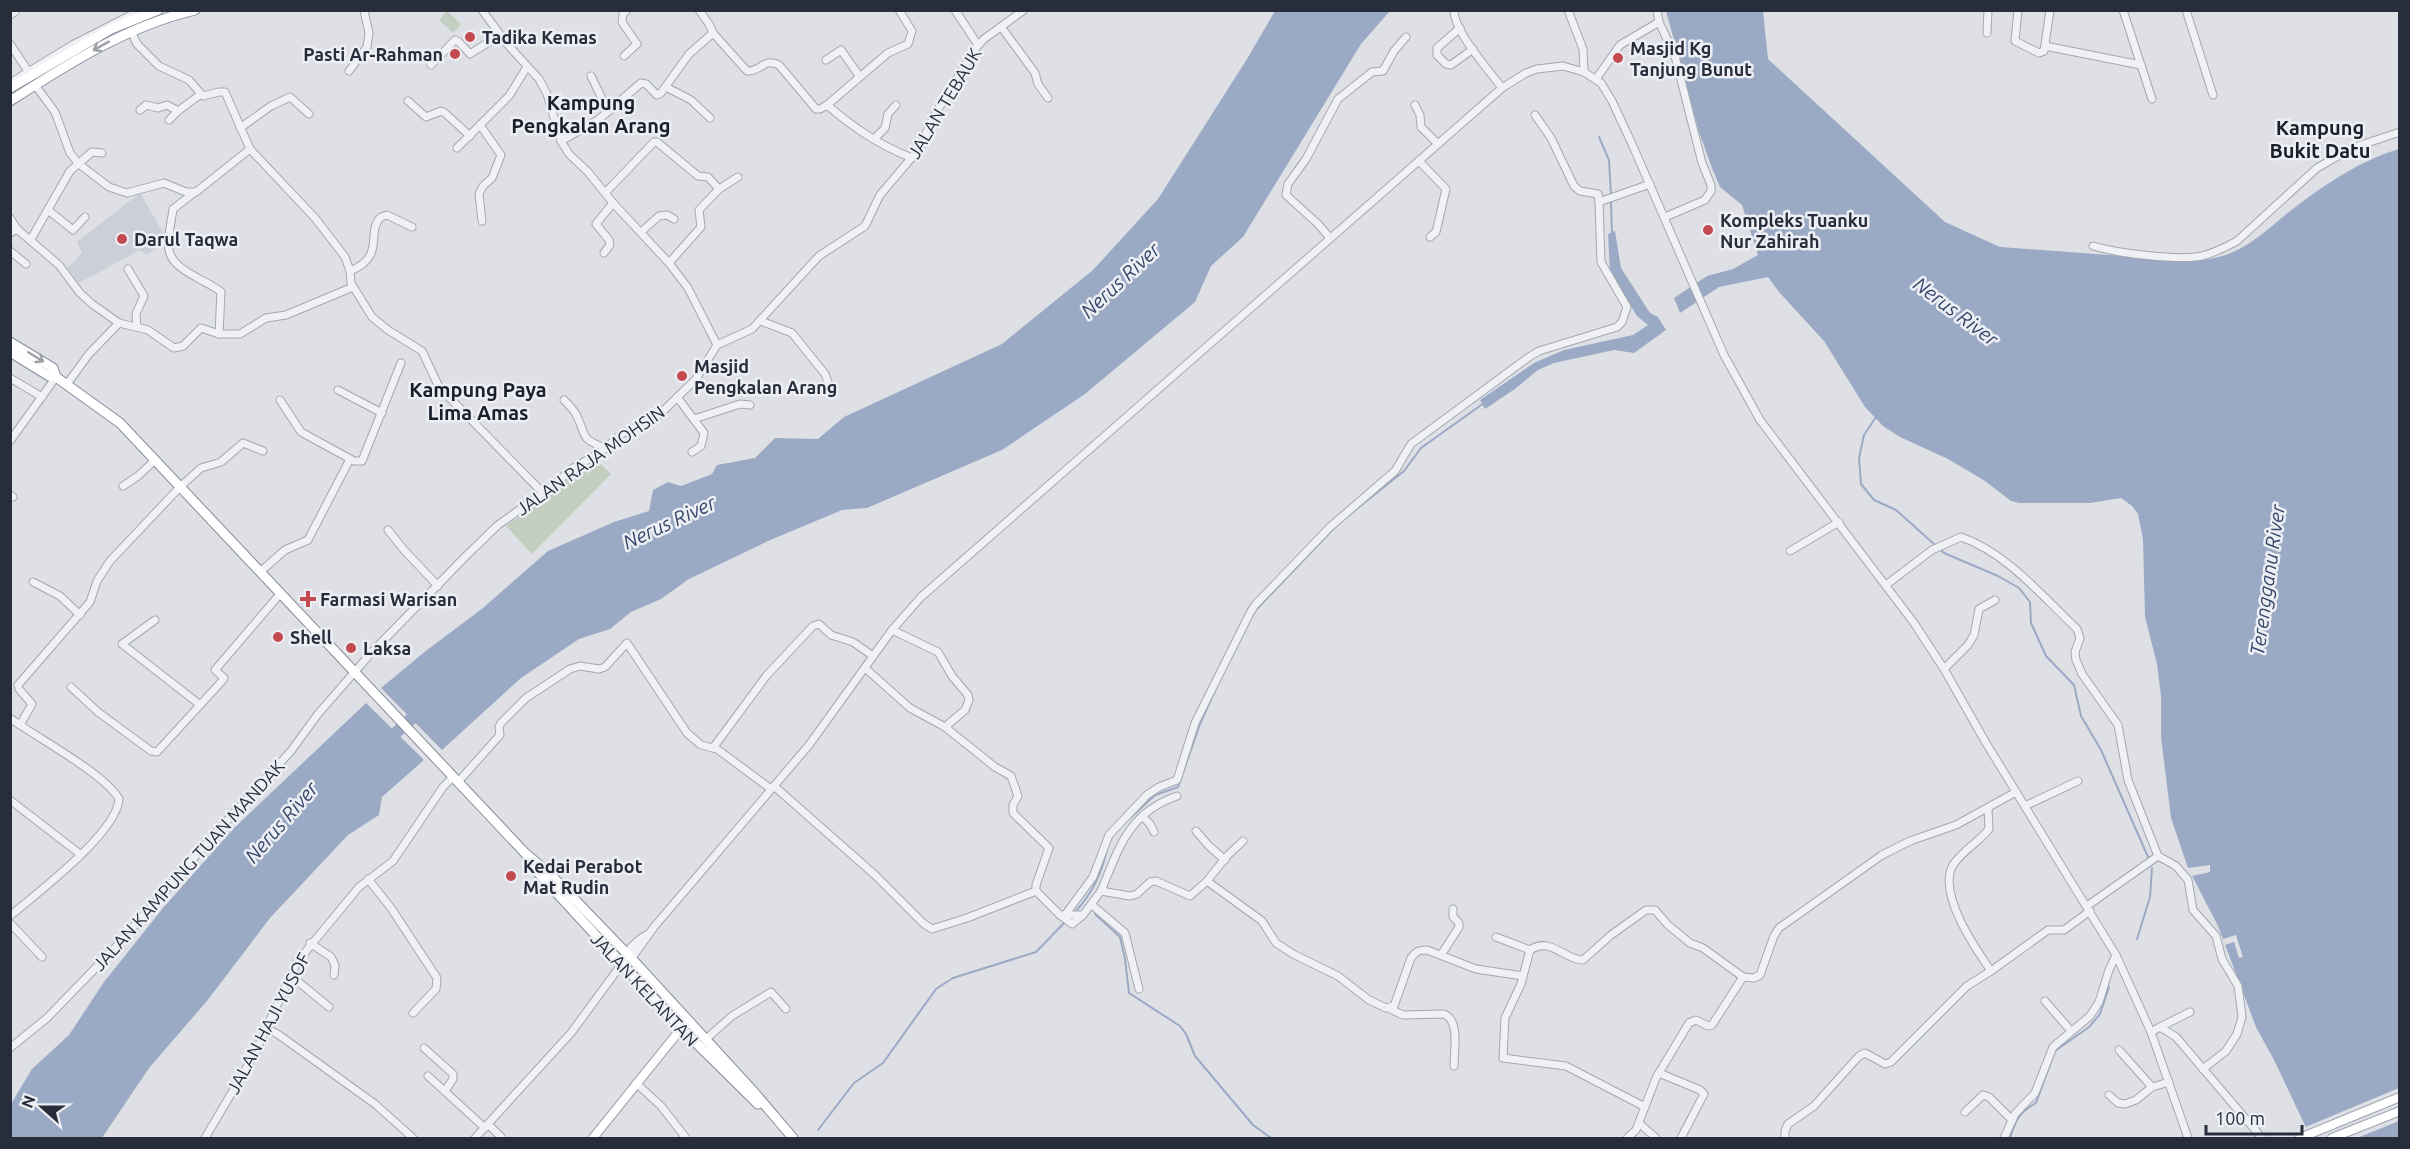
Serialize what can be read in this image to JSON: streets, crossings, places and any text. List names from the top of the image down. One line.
{"streets":{"highway":["JALAN KELANTAN"],"street":["JALAN TEBAUK","JALAN RAJA MOHSIN","JALAN KAMPUNG TUAN MANDAK","JALAN HAJI YUSOF"]},"crossings":[["JALAN TEBAUK","JALAN RAJA MOHSIN"],["JALAN RAJA MOHSIN","JALAN KAMPUNG TUAN MANDAK"],["JALAN RAJA MOHSIN","JALAN KELANTAN"],["JALAN KAMPUNG TUAN MANDAK","JALAN KELANTAN"],["JALAN KELANTAN","JALAN HAJI YUSOF"]],"districts":["Kampung Pengkalan Arang","Kampung Bukit Datu","Kampung Paya Lima Amas"],"water":["Nerus River","Terengganu River"],"places":{"other":["Tadika Kemas","Pasti Ar-Rahman","Masjid Kg Tanjung Bunut","Kompleks Tuanku Nur Zahirah","Darul Taqwa","Masjid Pengkalan Arang","Shell","Laksa","Kedai Perabot Mat Rudin"],"health":["Farmasi Warisan"]},"scale_bar":"100 m","north":"left"}
